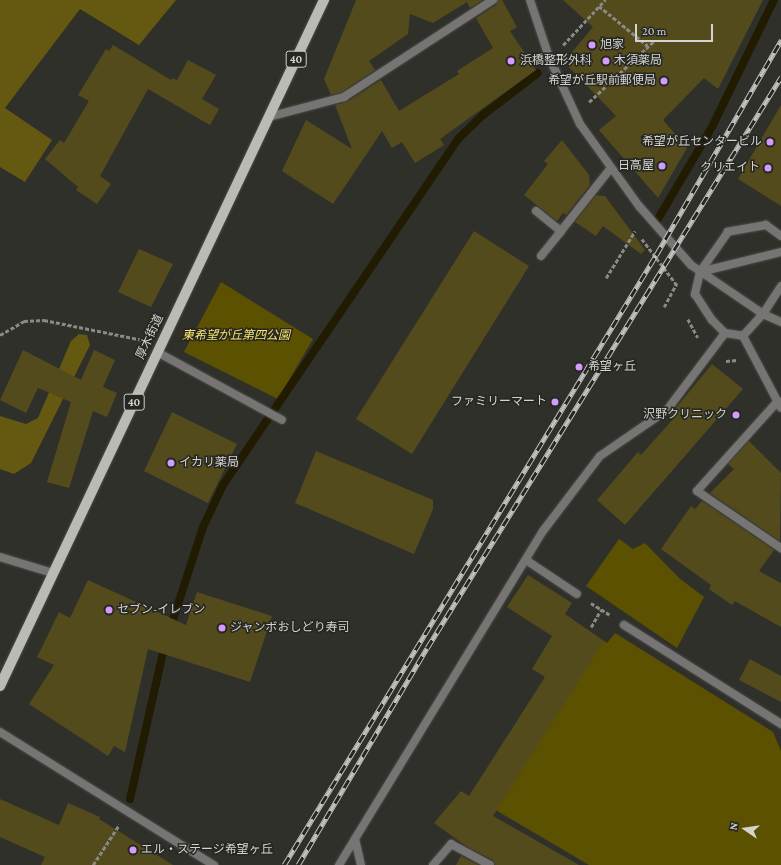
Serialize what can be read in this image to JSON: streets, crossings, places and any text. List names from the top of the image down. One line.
{"streets":{"main road":["40","厚木街道"]},"parks":["東希望が丘第四公園"],"places":["旭家","浜橋整形外科","木須薬局","希望が丘駅前郵便局","希望が丘センタービル","日高屋","クリエイト","希望ヶ丘","ファミリーマート","沢野クリニック","イカリ薬局","セブン-イレブン","ジャンボおしどり寿司","エル・ステージ希望ヶ丘"],"scale_bar":"20 m","north":"left"}
